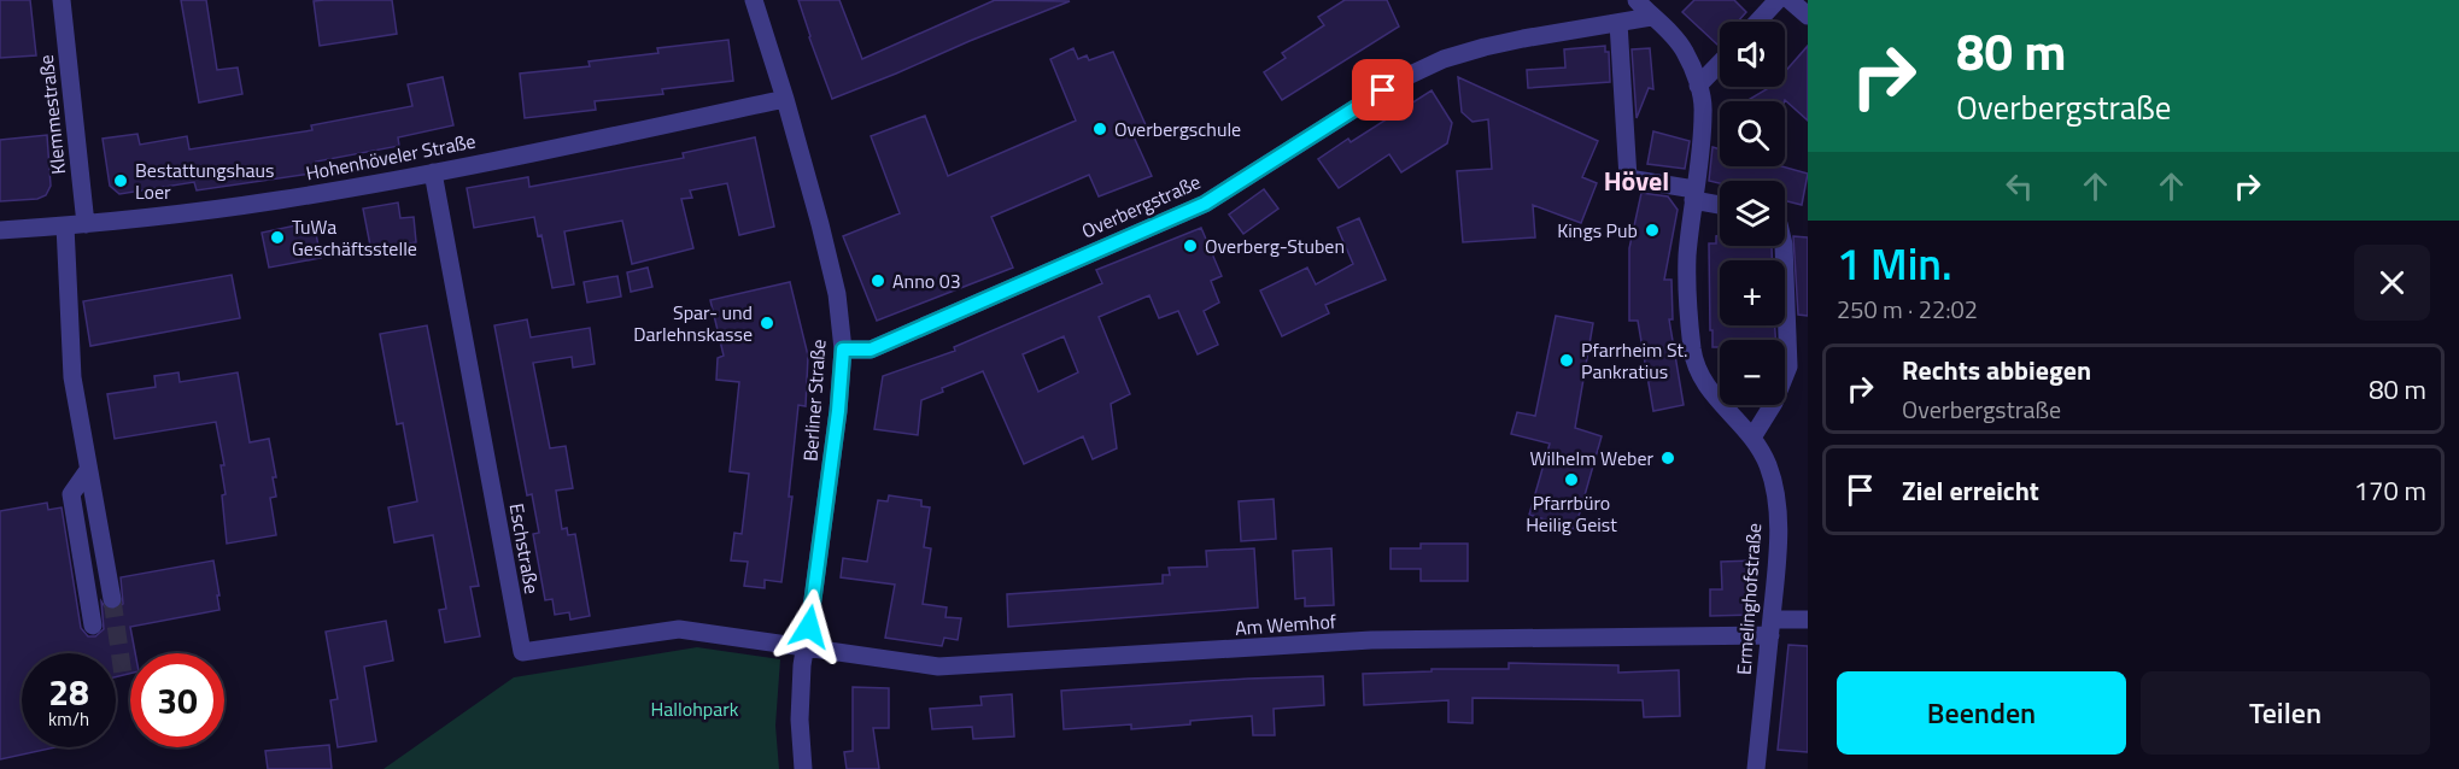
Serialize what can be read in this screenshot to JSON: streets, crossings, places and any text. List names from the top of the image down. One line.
{"streets":{"street":["Klemmestraße","Hohenhöveler Straße","Overbergstraße","Berliner Straße","Eschstraße","Ermelinghofstraße","Am Wemhof"]},"crossings":[["Klemmestraße","Hohenhöveler Straße"],["Hohenhöveler Straße","Berliner Straße"],["Hohenhöveler Straße","Eschstraße"],["Overbergstraße","Berliner Straße"],["Overbergstraße","Ermelinghofstraße"],["Berliner Straße","Eschstraße"],["Berliner Straße","Am Wemhof"],["Eschstraße","Am Wemhof"],["Ermelinghofstraße","Am Wemhof"]],"districts":["Hövel"],"parks":["Hallohpark"],"places":["Overbergschule","Bestattungshaus Loer","Kings Pub","TuWa Geschäftsstelle","Overberg-Stuben","Anno 03","Spar- und Darlehnskasse","Pfarrheim St. Pankratius","Wilhelm Weber","Pfarrbüro Heilig Geist"],"page":{"turn":["80 m","Overbergstraße"],"map_buttons":["+","−"],"heading":["1 Min.","250 m · 22:02"],"list":[{"name":"Rechts abbiegen","note":"Overbergstraße","value":"80 m"},{"name":"Ziel erreicht","value":"170 m"}],"speed":"28 km/h","limit":"30","buttons":["Beenden","Teilen"]}}
